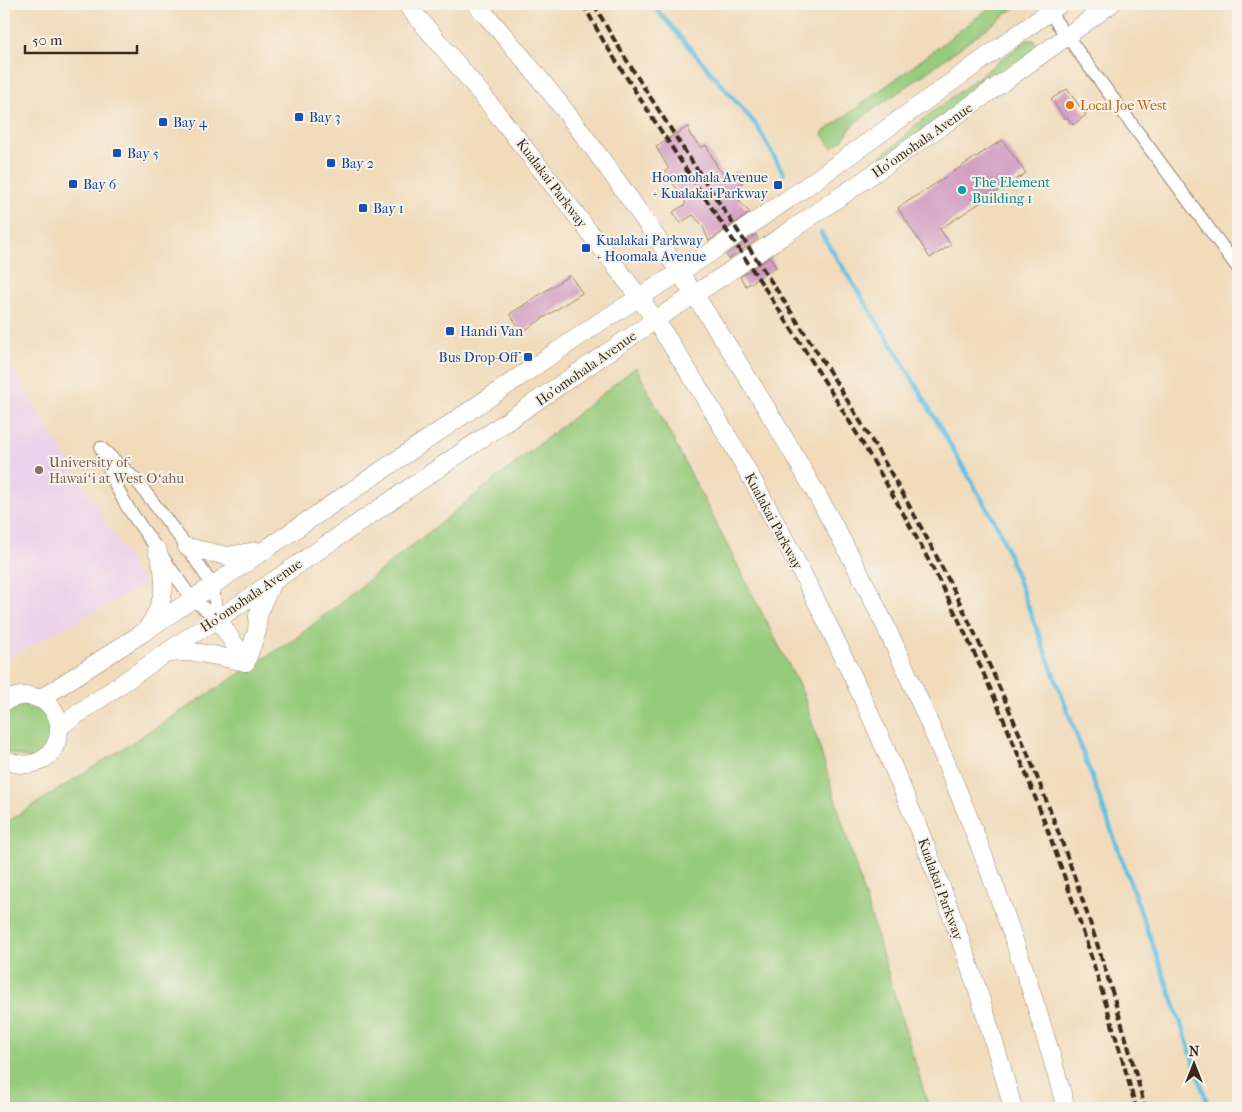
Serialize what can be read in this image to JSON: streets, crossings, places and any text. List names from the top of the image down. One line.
{"streets":{"main road":["Ho’omohala Avenue","Kualakai Parkway"]},"crossings":[["Ho’omohala Avenue","Kualakai Parkway"]],"places":{"other":["Local Joe West","The Element Building 1","University of Hawaiʻi at West Oʻahu"],"transit":["Bay 3","Bay 4","Bay 5","Bay 2","Bay 6","Hoomohala Avenue + Kualakai Parkway","Bay 1","Kualakai Parkway + Hoomala Avenue","Handi Van","Bus Drop-Off"]},"scale_bar":"50 m","north":"top"}
